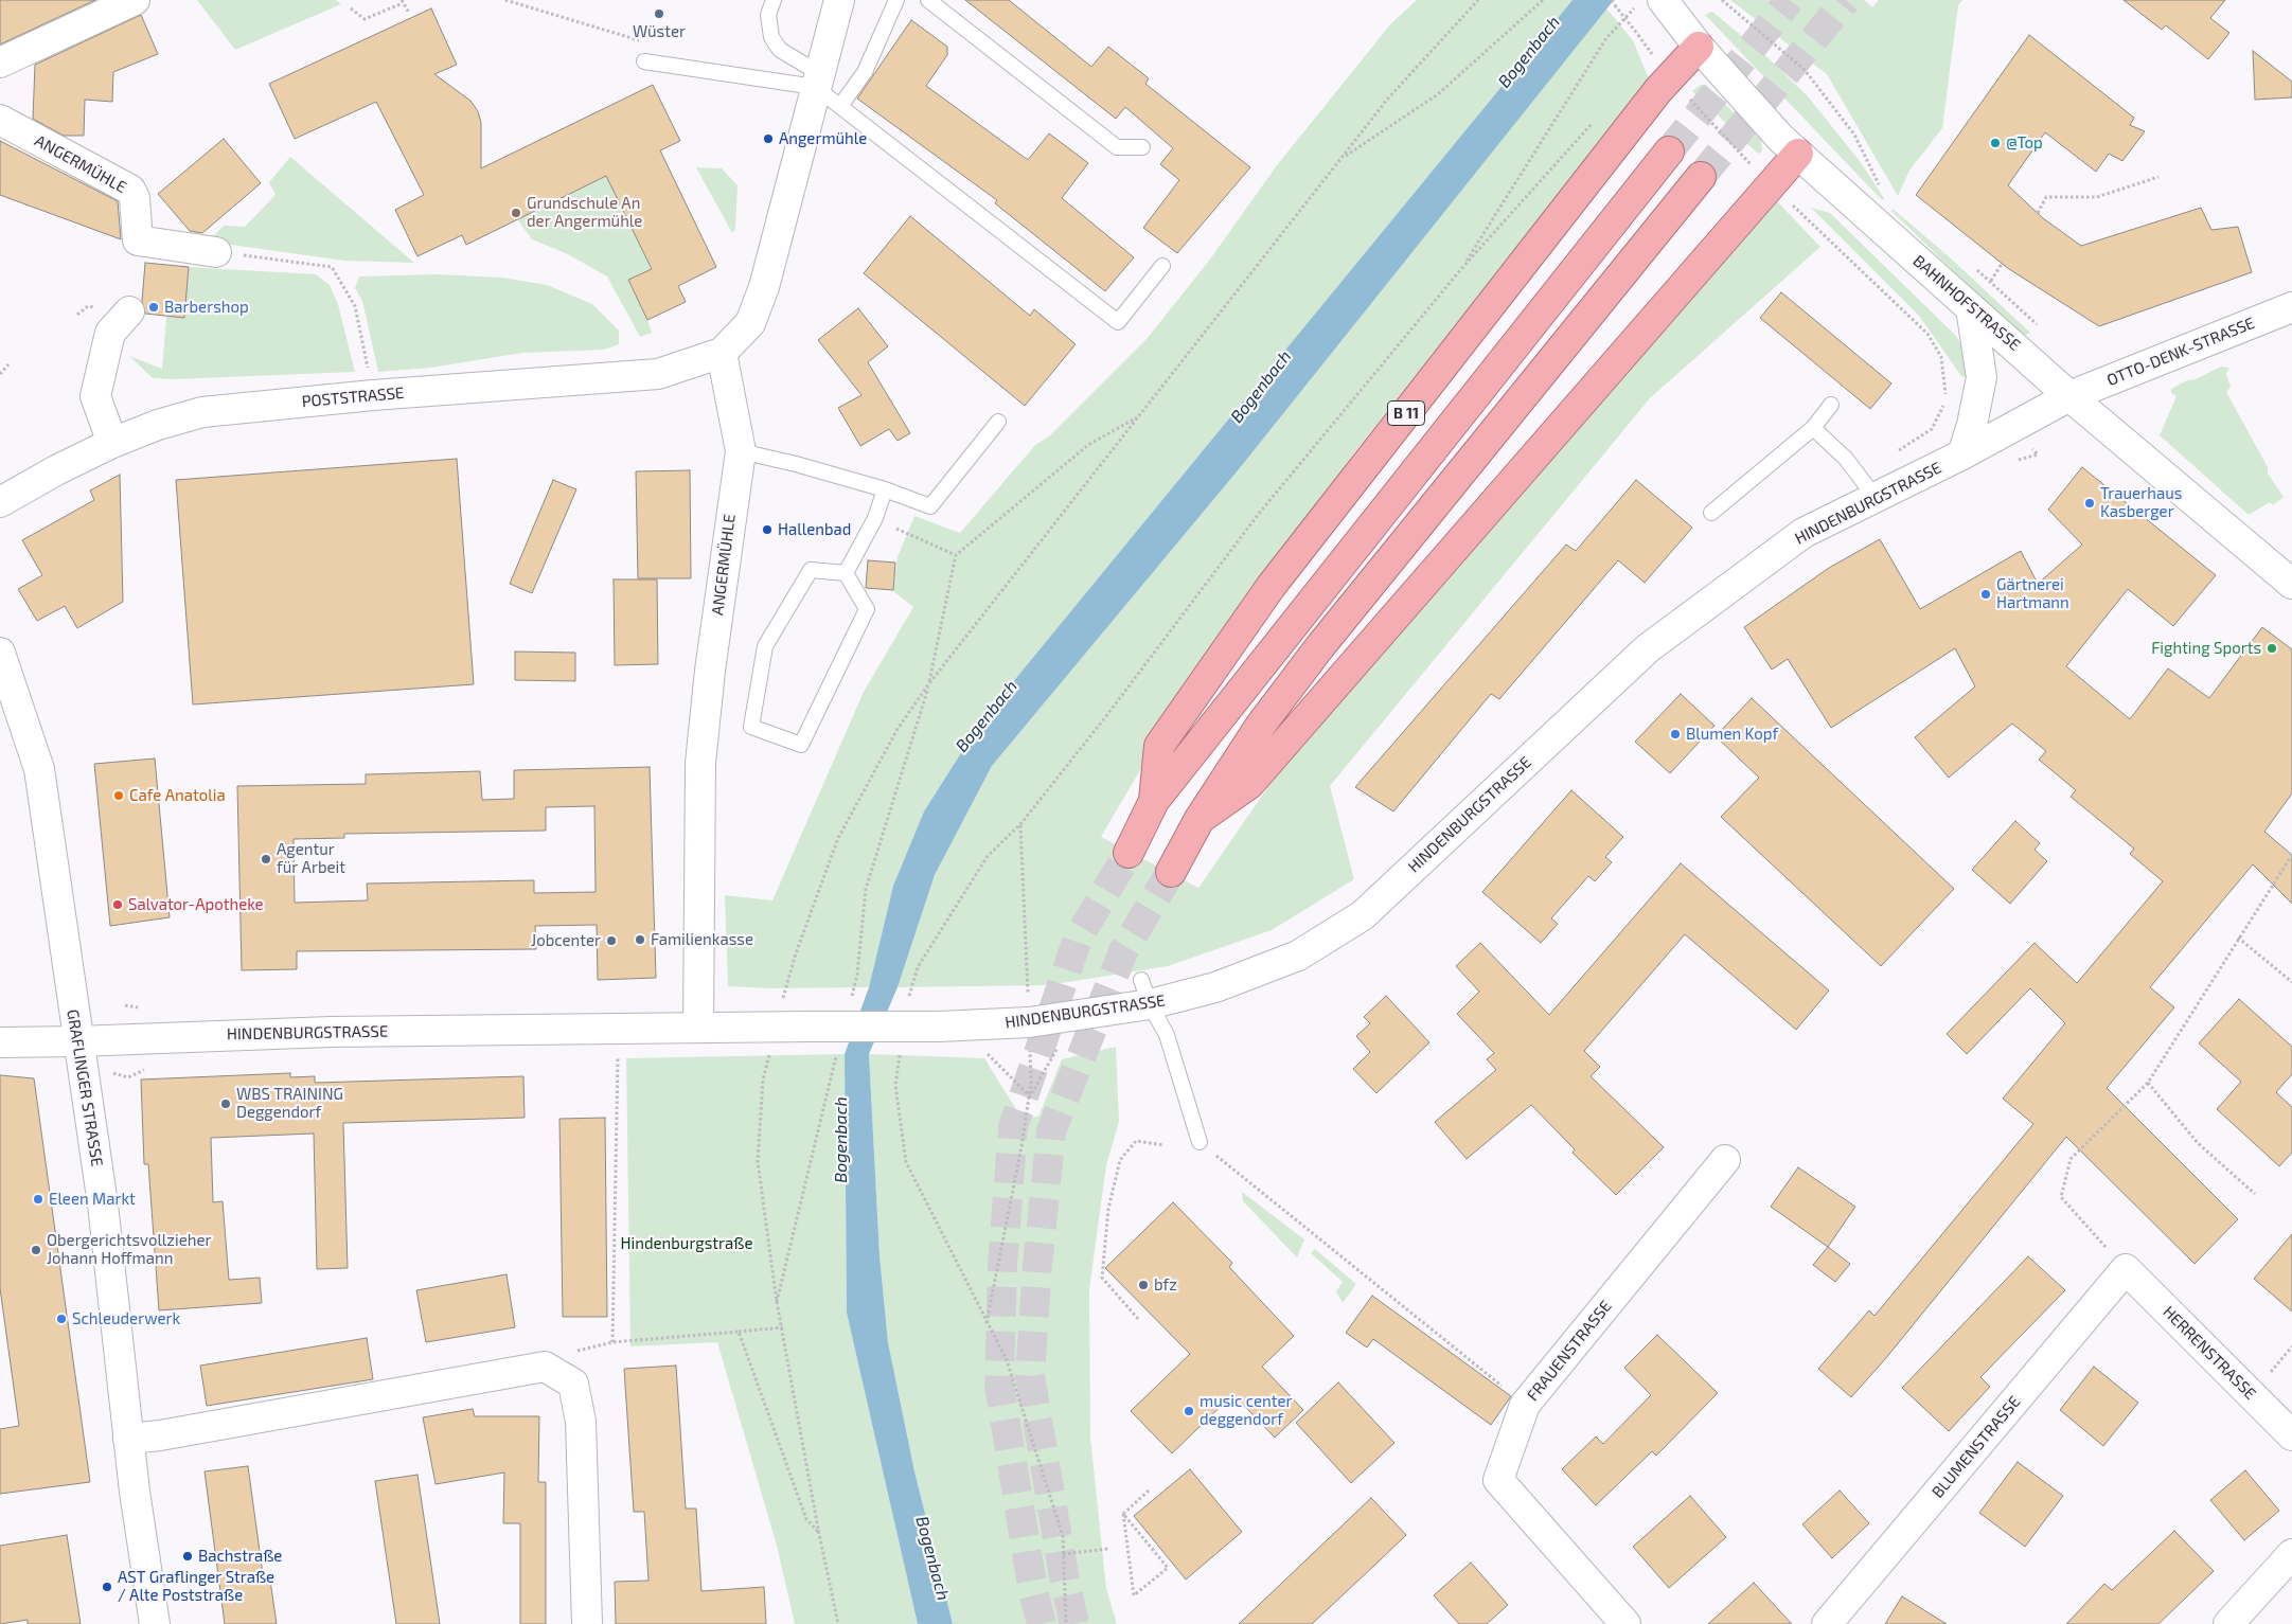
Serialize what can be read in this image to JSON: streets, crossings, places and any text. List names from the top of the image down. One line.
{"streets":{"highway":["B 11"],"street":["ANGERMÜHLE","BAHNHOFSTRASSE","OTTO-DENK-STRASSE","POSTSTRASSE","HINDENBURGSTRASSE","GRAFLINGER STRASSE","FRAUENSTRASSE","HERRENSTRASSE","BLUMENSTRASSE"]},"crossings":[["ANGERMÜHLE","POSTSTRASSE"],["ANGERMÜHLE","HINDENBURGSTRASSE"],["BAHNHOFSTRASSE","OTTO-DENK-STRASSE"],["BAHNHOFSTRASSE","B 11"],["BAHNHOFSTRASSE","HINDENBURGSTRASSE"],["OTTO-DENK-STRASSE","HINDENBURGSTRASSE"],["HINDENBURGSTRASSE","GRAFLINGER STRASSE"],["HERRENSTRASSE","BLUMENSTRASSE"]],"water":["Bogenbach"],"parks":["Hindenburgstraße"],"places":["Wüster","Angermühle","@Top","Grundschule An der Angermühle","Barbershop","Trauerhaus Kasberger","Hallenbad","Gärtnerei Hartmann","Fighting Sports","Blumen Kopf","Cafe Anatolia","Agentur für Arbeit","Salvator-Apotheke","Familienkasse","Jobcenter","WBS TRAINING Deggendorf","Eleen Markt","Obergerichtsvollzieher Johann Hoffmann","bfz","Schleuderwerk","music center deggendorf","Bachstraße","AST Graflinger Straße / Alte Poststraße"]}
